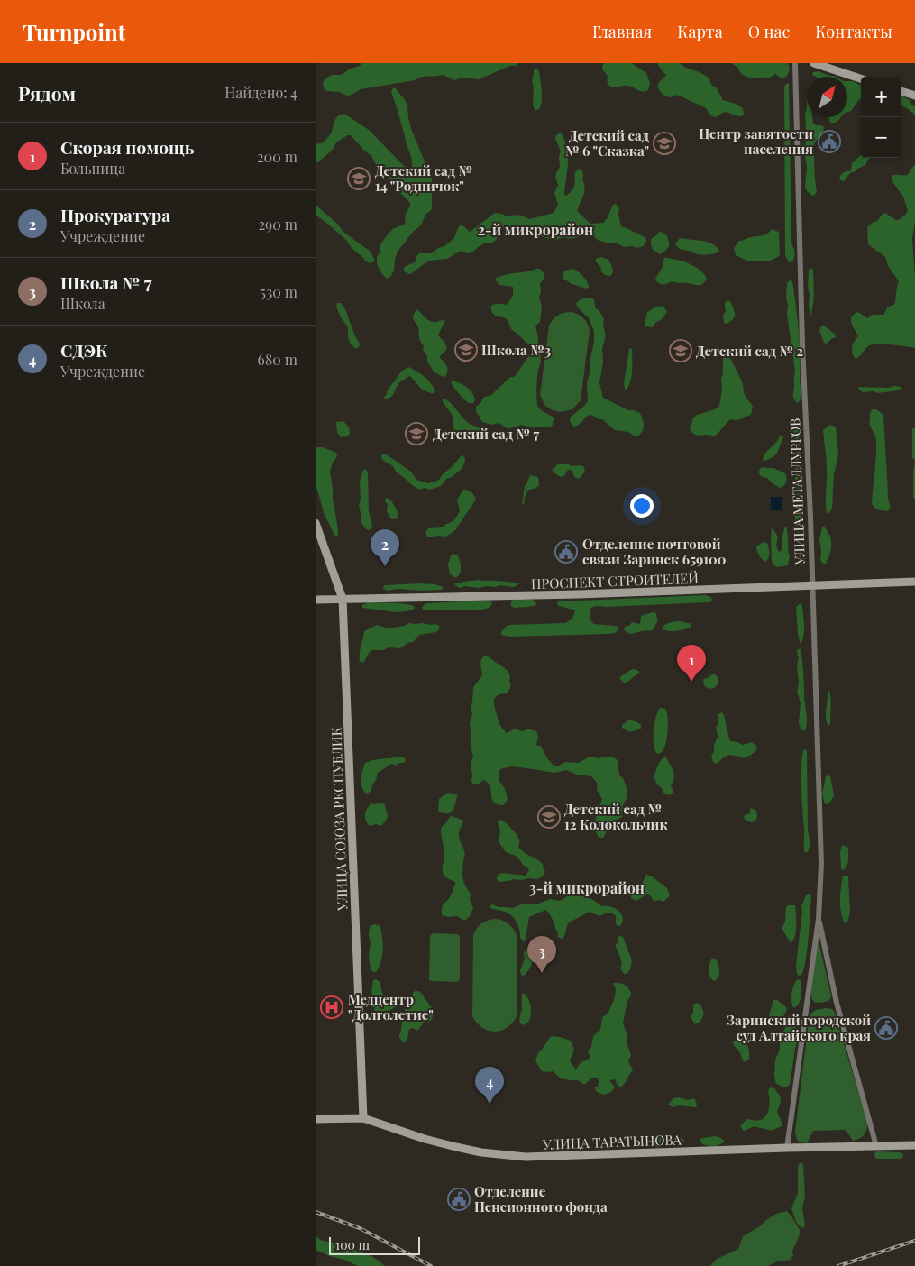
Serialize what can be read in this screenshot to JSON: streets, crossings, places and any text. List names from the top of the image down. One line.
{"streets":{"street":["УЛИЦА МЕТАЛЛУРГОВ","ПРОСПЕКТ СТРОИТЕЛЕЙ","УЛИЦА СОЮЗА РЕСПУБЛИК","УЛИЦА ТАРАТЫНОВА"]},"crossings":[["УЛИЦА МЕТАЛЛУРГОВ","ПРОСПЕКТ СТРОИТЕЛЕЙ"],["УЛИЦА МЕТАЛЛУРГОВ","УЛИЦА ТАРАТЫНОВА"],["ПРОСПЕКТ СТРОИТЕЛЕЙ","УЛИЦА СОЮЗА РЕСПУБЛИК"],["УЛИЦА СОЮЗА РЕСПУБЛИК","УЛИЦА ТАРАТЫНОВА"]],"districts":["2-й микрорайон","3-й микрорайон"],"places":{"public building":["Центр занятости населения","Отделение почтовой связи Заринск 659100","Заринский городской суд Алтайского края","Отделение Пенсионного фонда"],"school or university":["Детский сад № 6 \"Сказка\"","Детский сад № 14 \"Родничок\"","Школа №3","Детский сад № 2","Детский сад № 7","Детский сад № 12 Колокольчик"],"hospital":["Медцентр \"Долголетие\""]},"scale_bar":"100 m","north":"top right","page":{"header":"Turnpoint","nav":["Главная","Карта","О нас","Контакты"],"heading":["Рядом","Найдено: 4"],"map_buttons":["+","−"],"list":[{"mark":"1","name":"Скорая помощь","note":"Больница","value":"200 m"},{"mark":"2","name":"Прокуратура","note":"Учреждение","value":"290 m"},{"mark":"3","name":"Школа № 7","note":"Школа","value":"530 m"},{"mark":"4","name":"СДЭК","note":"Учреждение","value":"680 m"}],"pins":["2","1","3","4"],"scale":"100 m"}}
